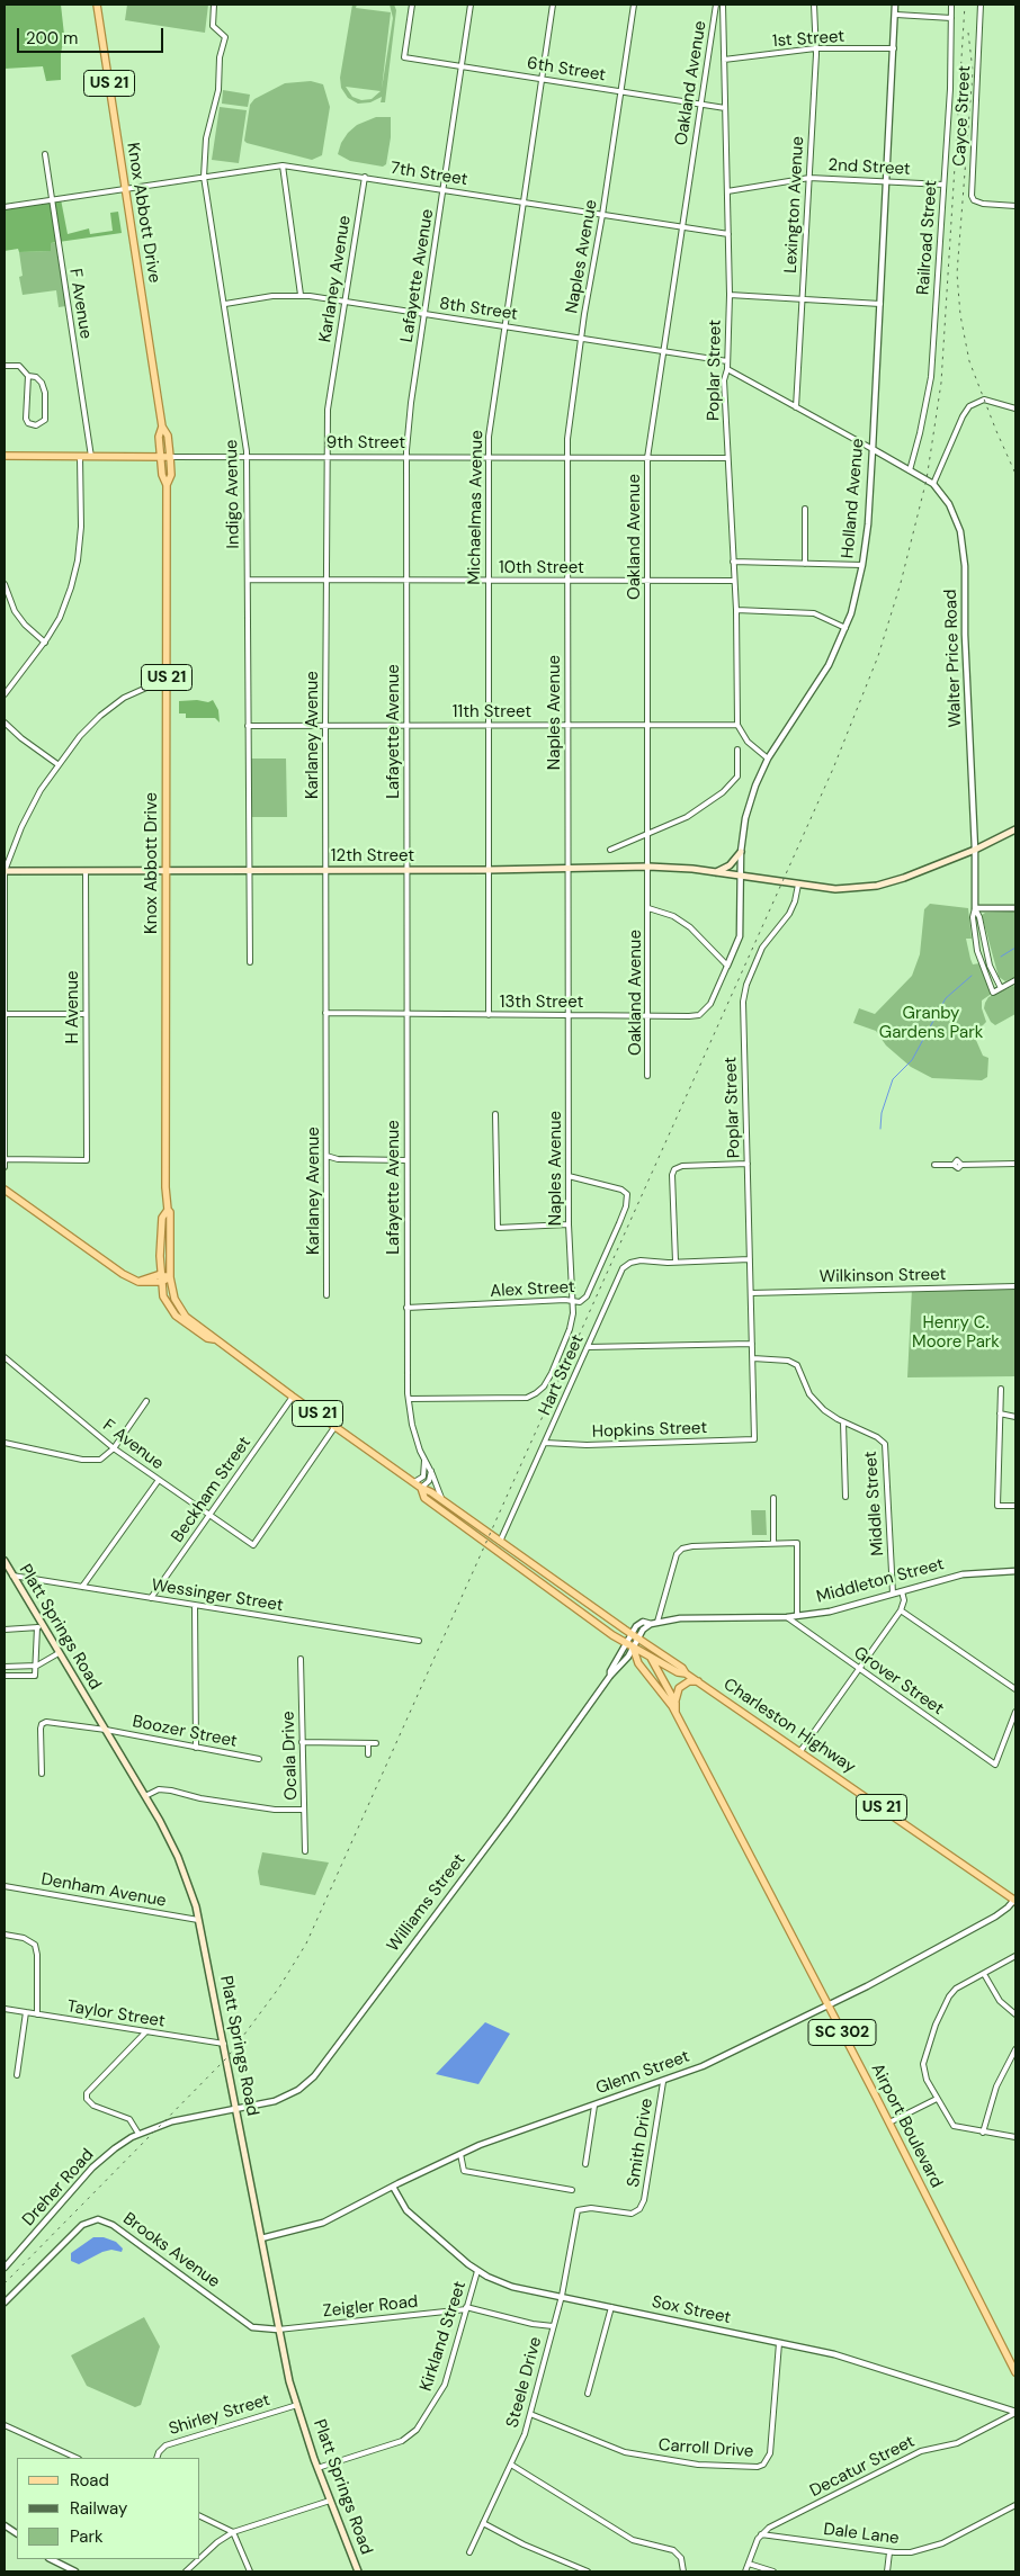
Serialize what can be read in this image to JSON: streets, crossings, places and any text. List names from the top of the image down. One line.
{"streets":{"main road":["US 21","Knox Abbott Drive","9th Street","12th Street","Platt Springs Road","Charleston Highway","SC 302","Airport Boulevard"],"street":["1st Street","6th Street","Oakland Avenue","Cayce Street","2nd Street","7th Street","Lexington Avenue","Railroad Street","Naples Avenue","Lafayette Avenue","Karlaney Avenue","F Avenue","8th Street","Poplar Street","Indigo Avenue","Holland Avenue","Michaelmas Avenue","10th Street","Walter Price Road","11th Street","13th Street","H Avenue","Wilkinson Street","Alex Street","Hart Street","Hopkins Street","Beckham Street","Middle Street","Middleton Street","Wessinger Street","Grover Street","Boozer Street","Ocala Drive","Denham Avenue","Williams Street","Taylor Street","Glenn Street","Smith Drive","Dreher Road","Brooks Avenue","Zeigler Road","Sox Street","Kirkland Street","Steele Drive","Shirley Street","Carroll Drive","Decatur Street","Dale Lane"]},"crossings":[["1st Street","Lexington Avenue"],["1st Street","Poplar Street"],["1st Street","Holland Avenue"],["6th Street","Oakland Avenue"],["6th Street","Naples Avenue"],["6th Street","Lafayette Avenue"],["6th Street","Poplar Street"],["6th Street","Michaelmas Avenue"],["Oakland Avenue","7th Street"],["Oakland Avenue","8th Street"],["Oakland Avenue","9th Street"],["Oakland Avenue","10th Street"],["Oakland Avenue","11th Street"],["Oakland Avenue","12th Street"],["Oakland Avenue","13th Street"],["2nd Street","Lexington Avenue"],["2nd Street","Railroad Street"],["2nd Street","Poplar Street"],["2nd Street","Holland Avenue"],["7th Street","Knox Abbott Drive"],["7th Street","Naples Avenue"],["7th Street","Lafayette Avenue"],["7th Street","Karlaney Avenue"],["7th Street","F Avenue"],["7th Street","Poplar Street"],["7th Street","Indigo Avenue"],["7th Street","Michaelmas Avenue"],["Knox Abbott Drive","9th Street"],["Knox Abbott Drive","12th Street"],["Knox Abbott Drive","Charleston Highway"],["Railroad Street","Walter Price Road"],["Naples Avenue","Lafayette Avenue"],["Naples Avenue","8th Street"],["Naples Avenue","9th Street"],["Naples Avenue","10th Street"],["Naples Avenue","11th Street"],["Naples Avenue","12th Street"],["Naples Avenue","13th Street"],["Naples Avenue","Alex Street"],["Lafayette Avenue","8th Street"],["Lafayette Avenue","9th Street"],["Lafayette Avenue","10th Street"],["Lafayette Avenue","11th Street"],["Lafayette Avenue","12th Street"],["Lafayette Avenue","13th Street"],["Lafayette Avenue","Alex Street"],["Lafayette Avenue","Charleston Highway"],["Karlaney Avenue","8th Street"],["Karlaney Avenue","9th Street"],["Karlaney Avenue","10th Street"],["Karlaney Avenue","11th Street"],["Karlaney Avenue","12th Street"],["Karlaney Avenue","13th Street"],["F Avenue","9th Street"],["F Avenue","Beckham Street"],["F Avenue","Charleston Highway"],["8th Street","Poplar Street"],["8th Street","Indigo Avenue"],["8th Street","Michaelmas Avenue"],["Poplar Street","9th Street"],["Poplar Street","10th Street"],["Poplar Street","11th Street"],["Poplar Street","12th Street"],["Poplar Street","Wilkinson Street"],["Poplar Street","Hopkins Street"],["Poplar Street","Middle Street"],["9th Street","Indigo Avenue"],["9th Street","Michaelmas Avenue"],["Indigo Avenue","10th Street"],["Indigo Avenue","11th Street"],["Indigo Avenue","12th Street"],["Holland Avenue","Walter Price Road"],["Holland Avenue","12th Street"],["Holland Avenue","13th Street"],["Michaelmas Avenue","10th Street"],["Michaelmas Avenue","11th Street"],["Michaelmas Avenue","12th Street"],["Michaelmas Avenue","13th Street"],["Walter Price Road","12th Street"],["12th Street","H Avenue"],["Hart Street","Hopkins Street"],["Hart Street","Charleston Highway"],["Beckham Street","Wessinger Street"],["Beckham Street","Charleston Highway"],["Middle Street","Middleton Street"],["Middleton Street","Grover Street"],["Middleton Street","Charleston Highway"],["Middleton Street","Airport Boulevard"],["Wessinger Street","Platt Springs Road"],["Platt Springs Road","Boozer Street"],["Platt Springs Road","Denham Avenue"],["Platt Springs Road","Williams Street"],["Platt Springs Road","Taylor Street"],["Platt Springs Road","Glenn Street"],["Platt Springs Road","Dreher Road"],["Platt Springs Road","Brooks Avenue"],["Platt Springs Road","Zeigler Road"],["Platt Springs Road","Kirkland Street"],["Platt Springs Road","Shirley Street"],["Charleston Highway","Williams Street"],["Charleston Highway","Glenn Street"],["Charleston Highway","Airport Boulevard"],["Williams Street","Airport Boulevard"],["Williams Street","Dreher Road"],["Glenn Street","Airport Boulevard"],["Glenn Street","Smith Drive"],["Glenn Street","Sox Street"],["Smith Drive","Steele Drive"],["Brooks Avenue","Zeigler Road"],["Zeigler Road","Kirkland Street"],["Sox Street","Kirkland Street"],["Sox Street","Steele Drive"],["Sox Street","Carroll Drive"],["Sox Street","Decatur Street"],["Steele Drive","Carroll Drive"],["Decatur Street","Dale Lane"]],"parks":["Granby Gardens Park","Henry C. Moore Park"],"legend":["Road","Railway","Park"],"scale_bar":"200 m"}
